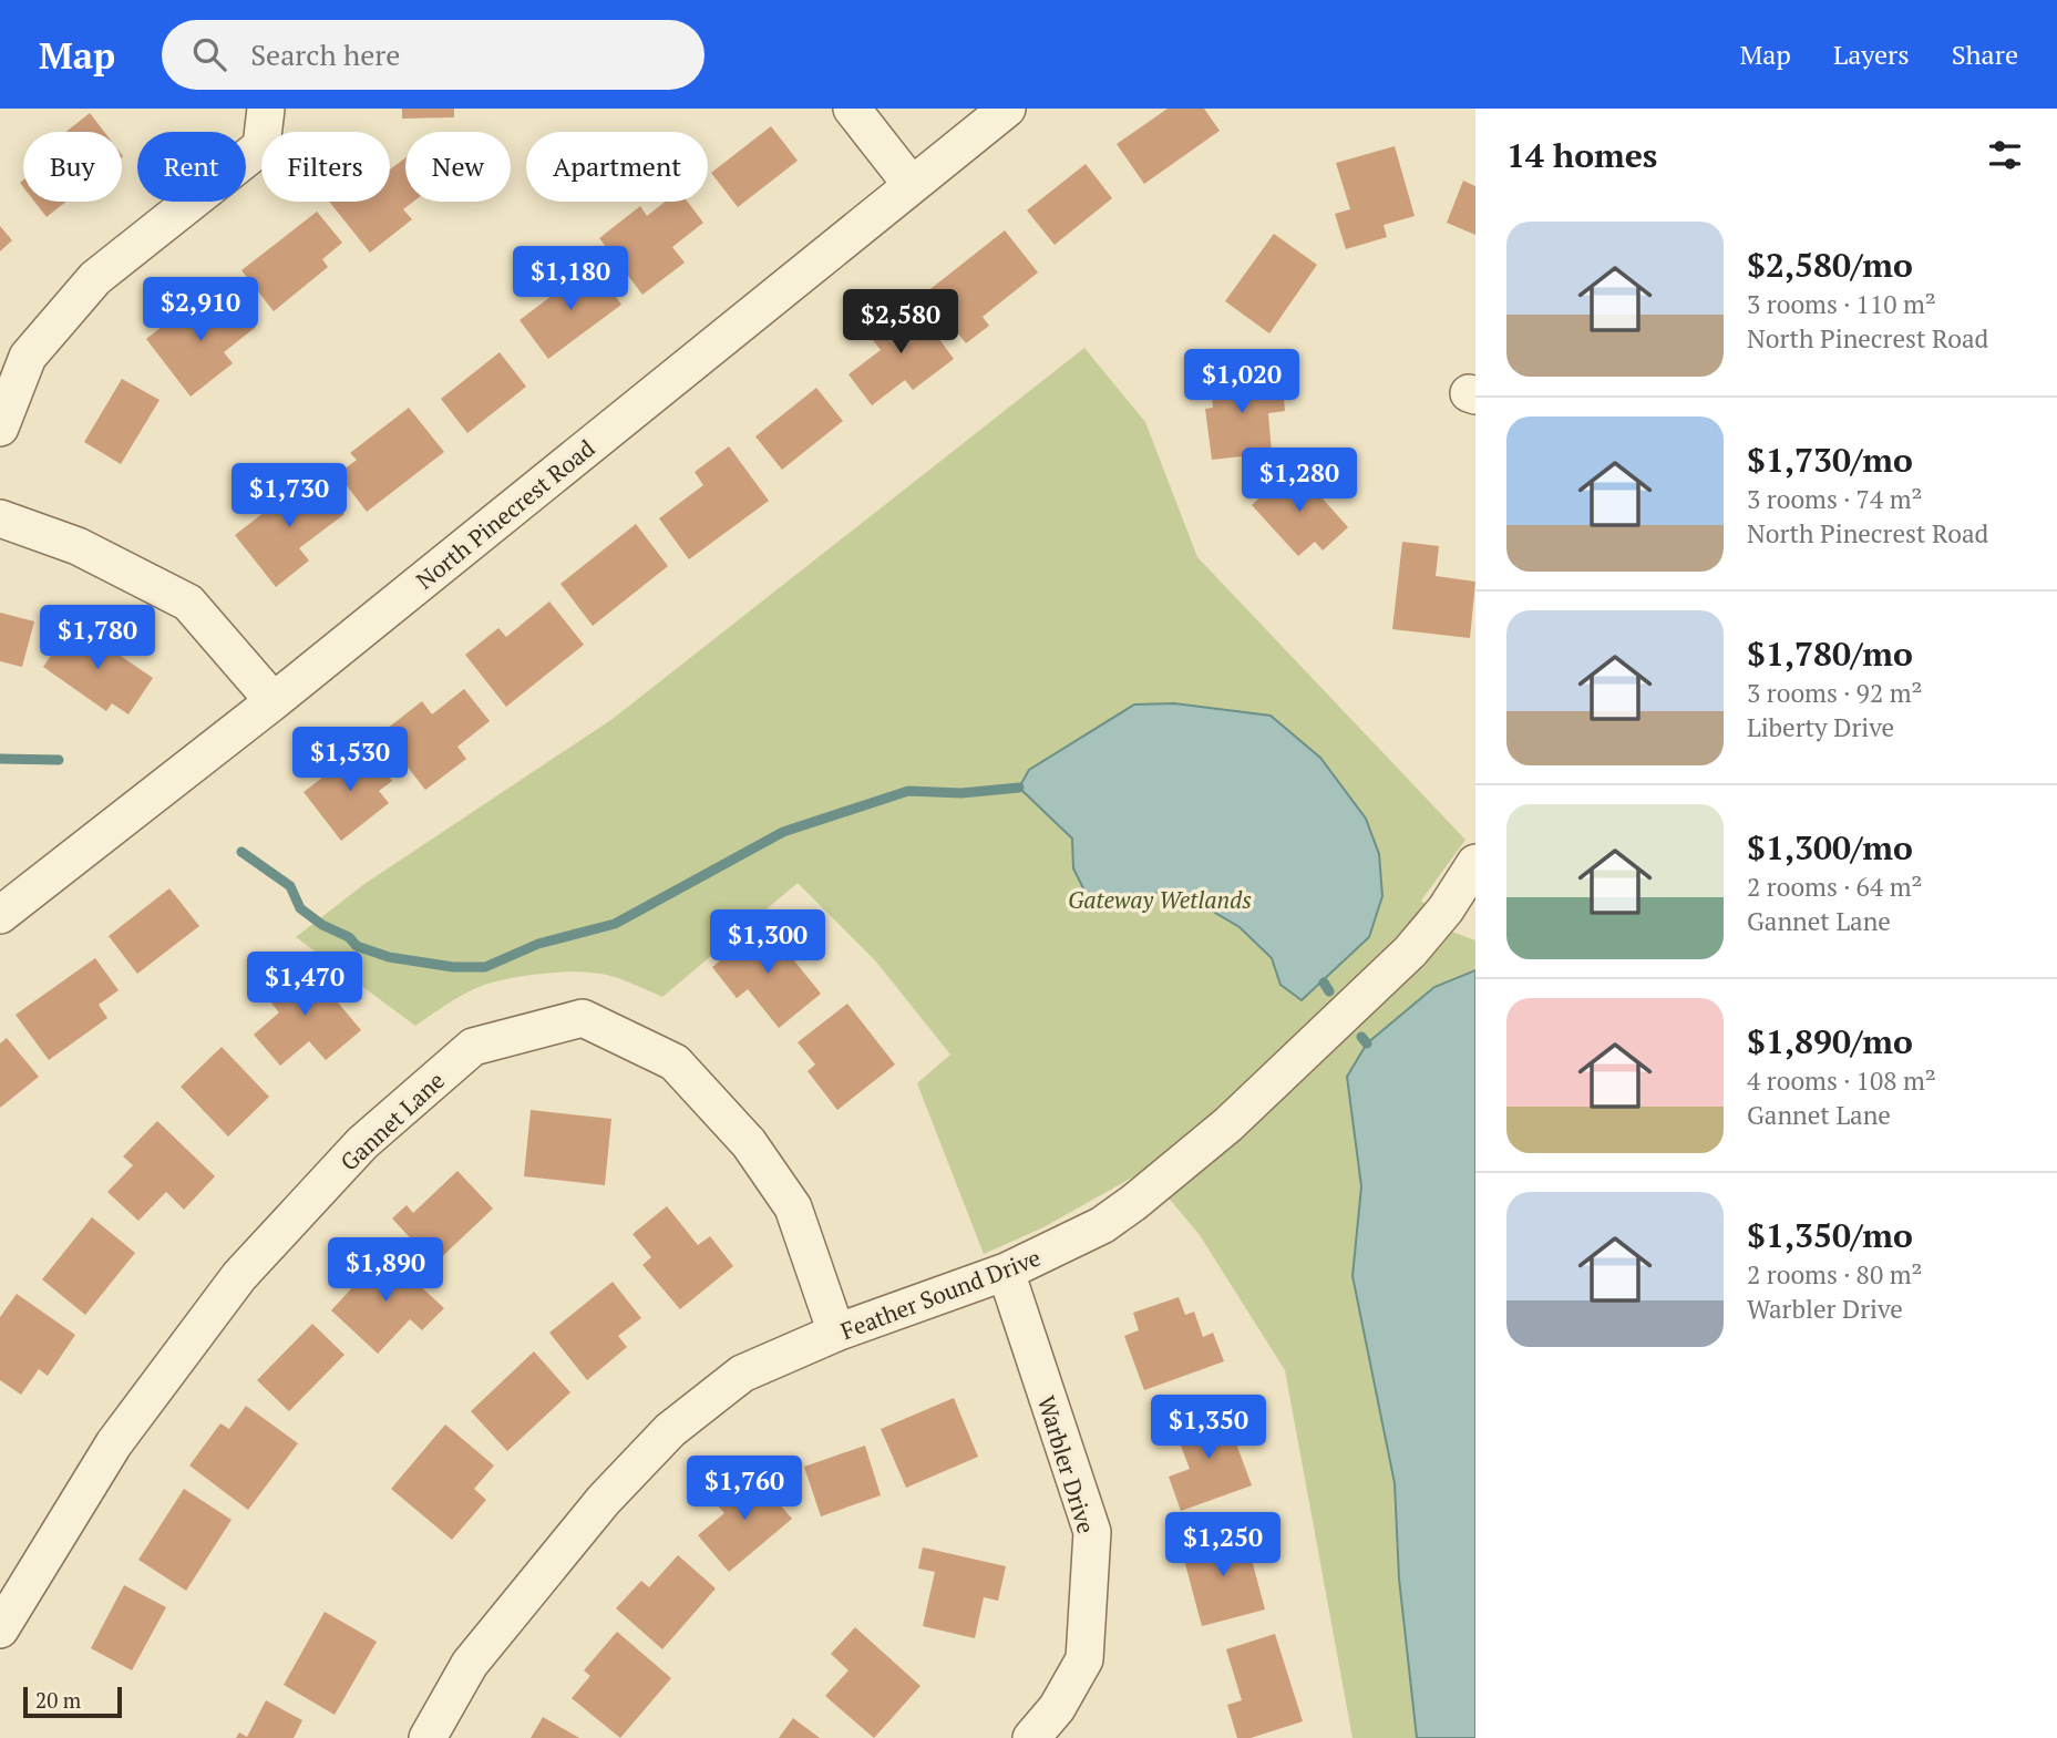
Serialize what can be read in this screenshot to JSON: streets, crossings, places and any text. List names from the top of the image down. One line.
{"streets":{"street":["North Pinecrest Road","Gannet Lane","Feather Sound Drive","Warbler Drive"]},"crossings":[["Gannet Lane","Feather Sound Drive"],["Feather Sound Drive","Warbler Drive"]],"parks":["Gateway Wetlands"],"scale_bar":"20 m","page":{"header":"Map","search":"Search here","nav":["Map","Layers","Share"],"heading":"14 homes","chip":["Buy","Rent","Filters","New","Apartment"],"list":[{"name":"$2,580/mo","note":"3 rooms · 110 m² · North Pinecrest Road"},{"name":"$1,730/mo","note":"3 rooms · 74 m² · North Pinecrest Road"},{"name":"$1,780/mo","note":"3 rooms · 92 m² · Liberty Drive"},{"name":"$1,300/mo","note":"2 rooms · 64 m² · Gannet Lane"},{"name":"$1,890/mo","note":"4 rooms · 108 m² · Gannet Lane"},{"name":"$1,350/mo","note":"2 rooms · 80 m² · Warbler Drive"}],"price":["$1,180","$2,910","$2,580","$1,020","$1,280","$1,730","$1,780","$1,530","$1,300","$1,470","$1,890","$1,350","$1,760","$1,250"],"scale":"20 m"}}
